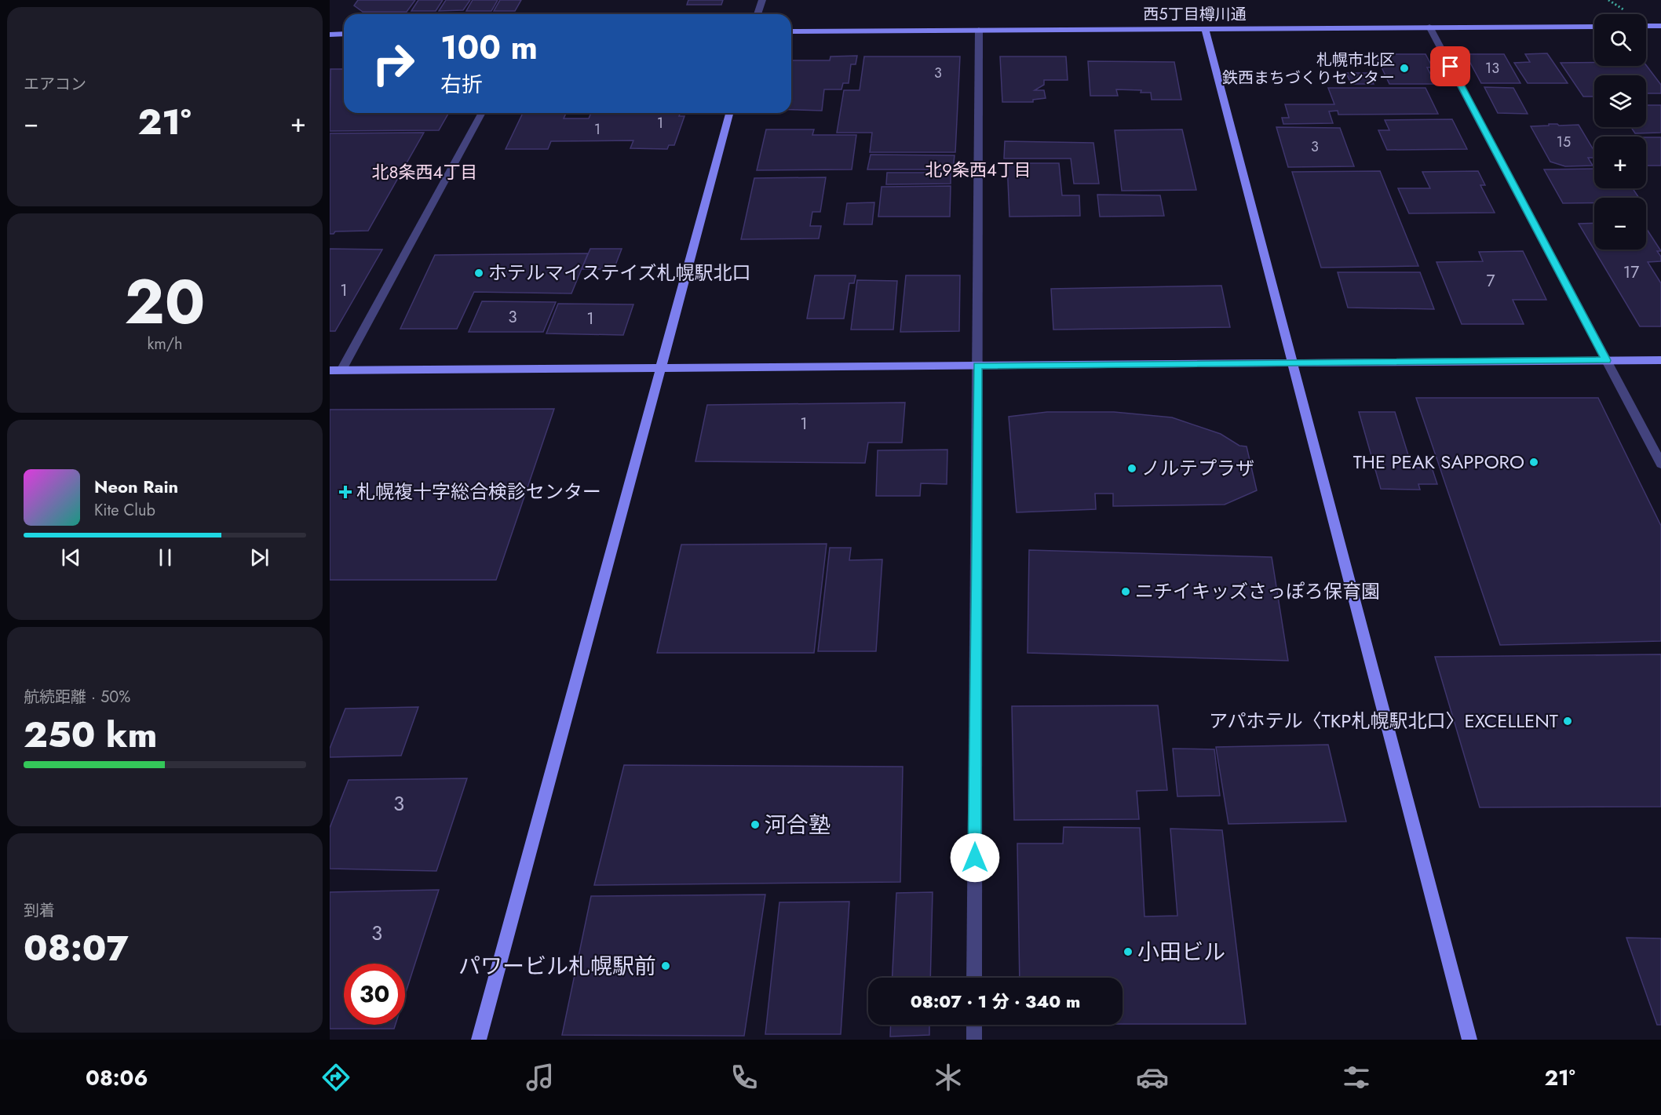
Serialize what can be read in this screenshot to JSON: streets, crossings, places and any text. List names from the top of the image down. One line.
{"streets":{"street":["西5丁目樽川通"]},"districts":["北9条西4丁目","北8条西4丁目"],"places":{"other":["札幌市北区 鉄西まちづくりセンター","ホテルマイステイズ札幌駅北口","THE PEAK SAPPORO","ノルテプラザ","ニチイキッズさっぽろ保育園","アパホテル〈TKP札幌駅北口〉EXCELLENT","河合塾","小田ビル","パワービル札幌駅前"],"health":["札幌複十字総合検診センター"]},"house_numbers":["13","3","1","1","15","3","17","7","1","3","1","1","3","3"],"page":{"tile":["エアコン",["20","km/h"],["航続距離 · 50%","250 km"],["到着","08:07"]],"map_buttons":["+","−"],"turn":["100 m","右折"],"heat":["−","21°","+"],"song":["Neon Rain","Kite Club"],"limit":"30","trip":"08:07 · 1 分 · 340 m","tabs":["08:06","21°"]}}
